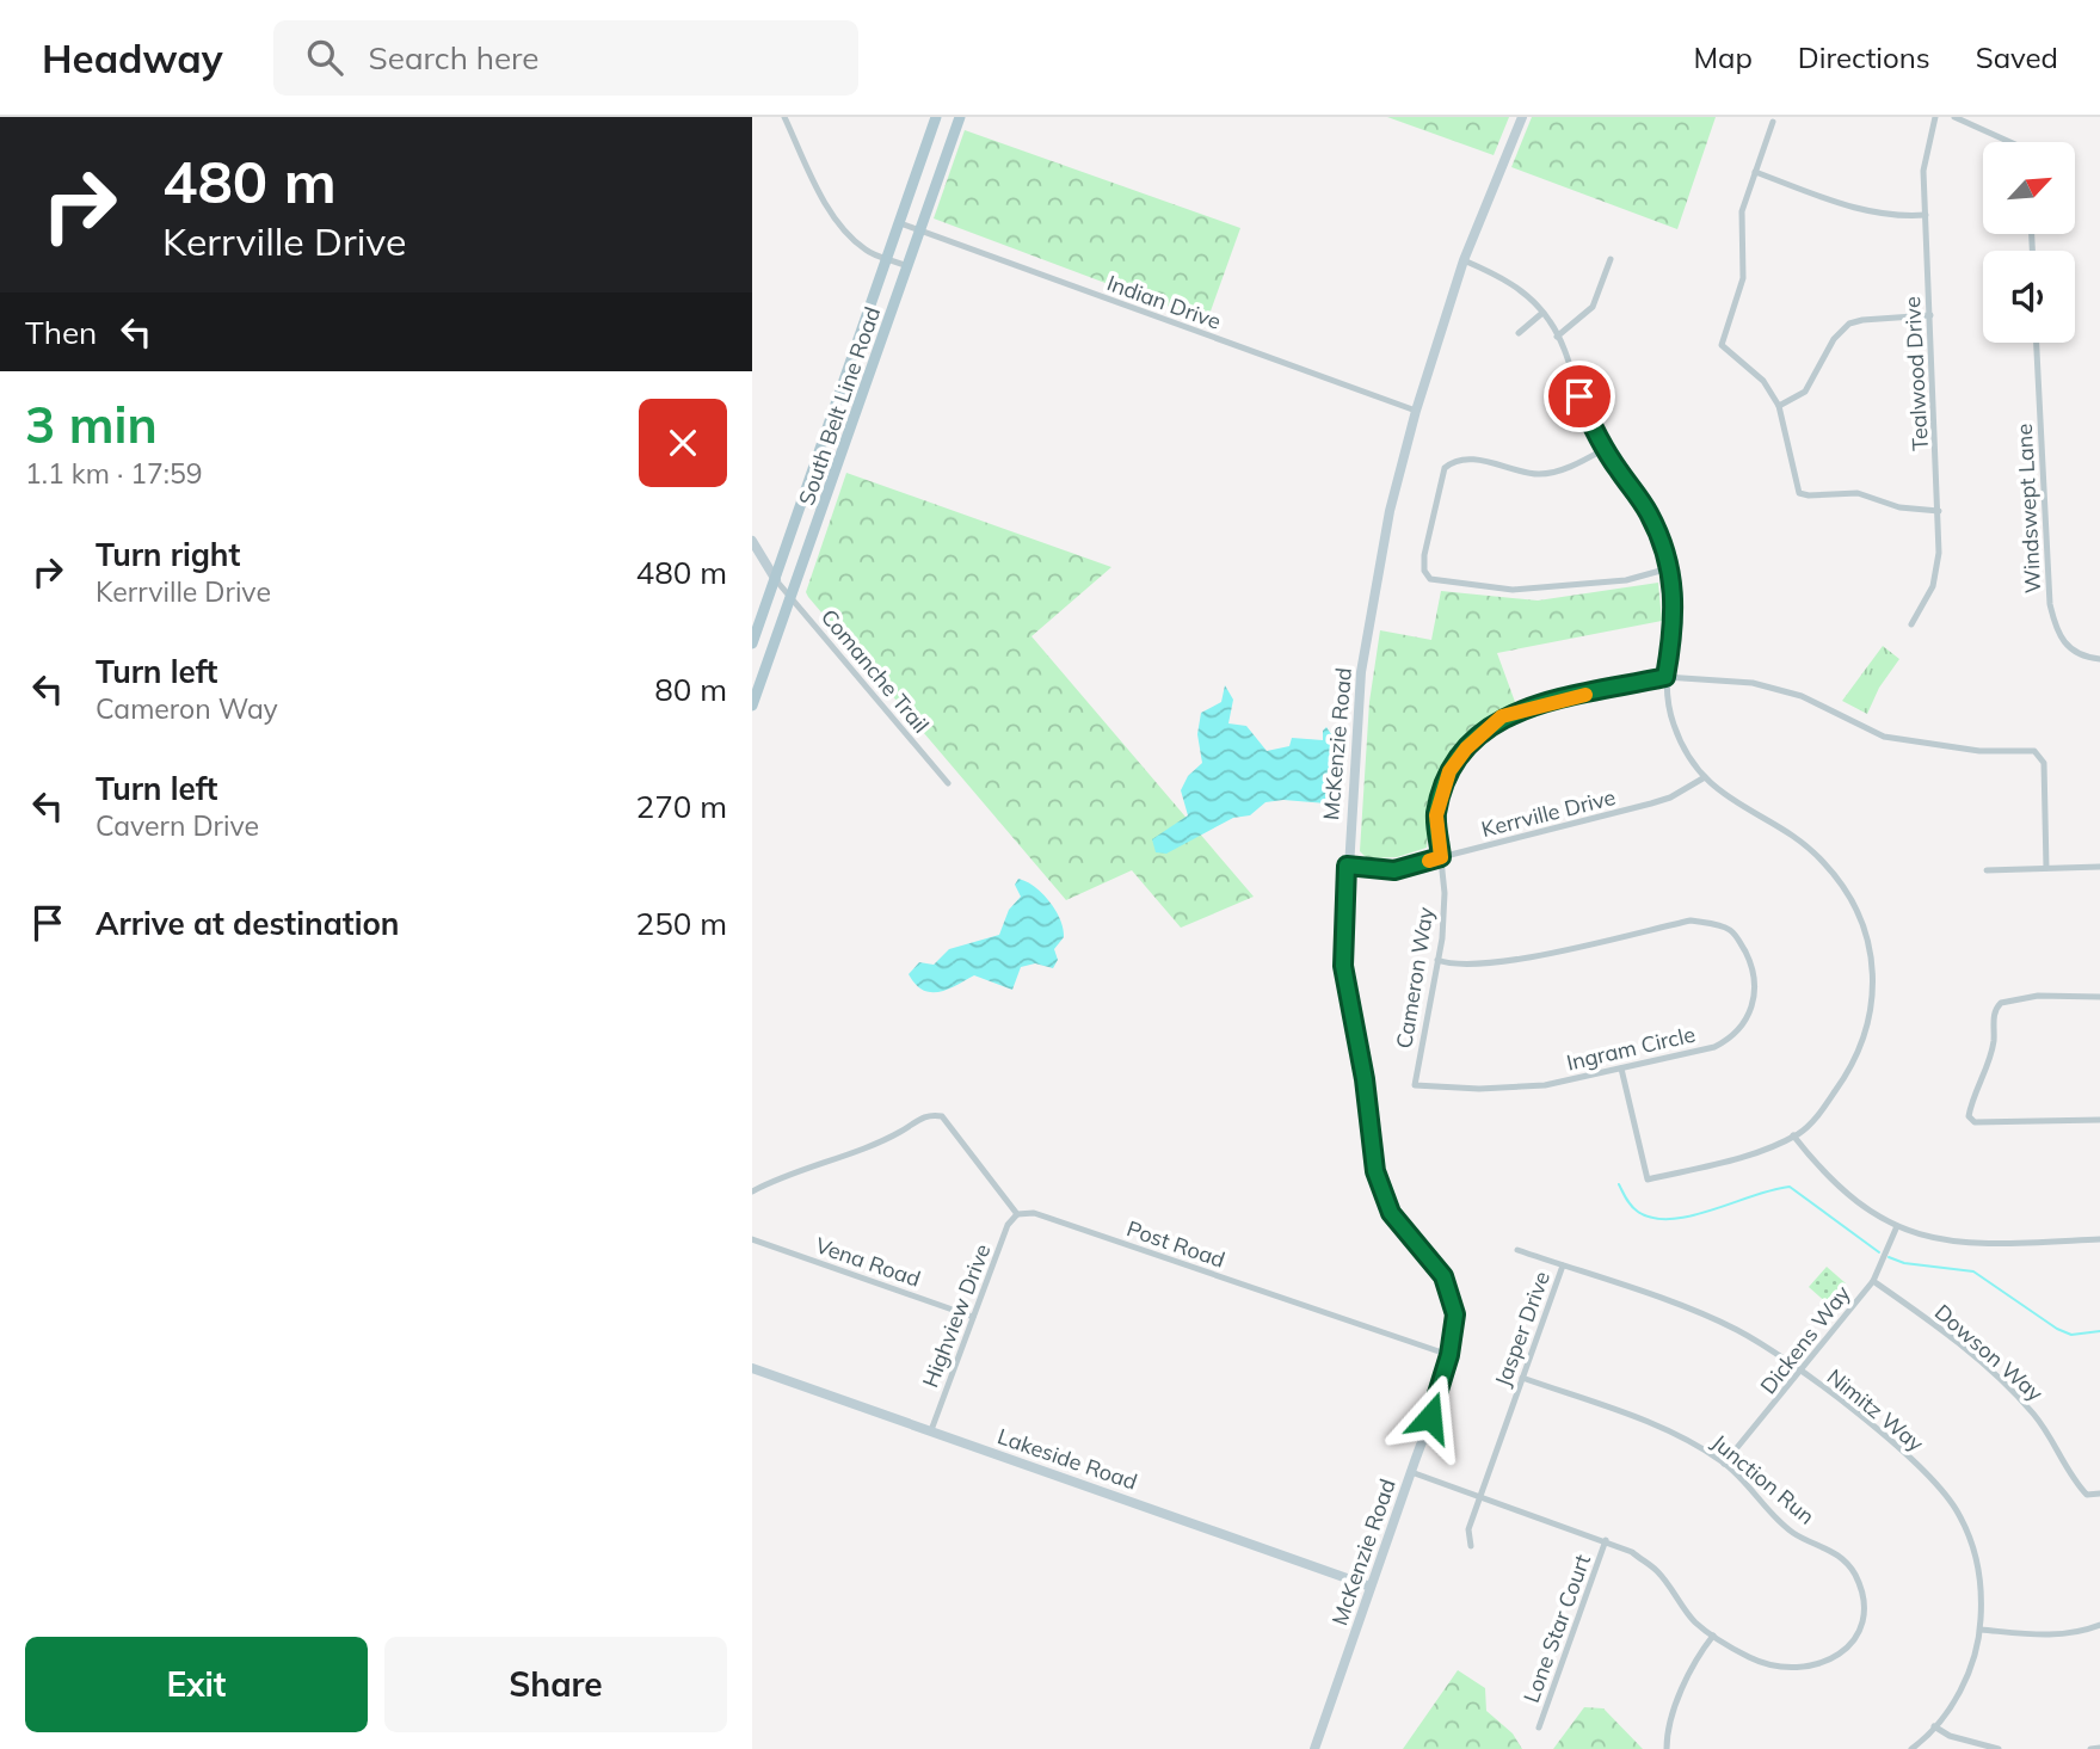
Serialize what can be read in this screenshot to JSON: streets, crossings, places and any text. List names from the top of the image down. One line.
{"streets":{"main road":["South Belt Line Road"],"street":["Indian Drive","Tealwood Drive","Windswept Lane","Comanche Trail","McKenzie Road","Kerrville Drive","Cameron Way","Ingram Circle","Post Road","Vena Road","Highview Drive","Jasper Drive","Dickens Way","Dowson Way","Nimitz Way","Lakeside Road","Junction Run","Lone Star Court"]},"crossings":[["Indian Drive","South Belt Line Road"],["Indian Drive","McKenzie Road"],["South Belt Line Road","Comanche Trail"],["McKenzie Road","Kerrville Drive"],["McKenzie Road","Post Road"],["McKenzie Road","Lakeside Road"],["McKenzie Road","Junction Run"],["Kerrville Drive","Cameron Way"],["Cameron Way","Ingram Circle"],["Post Road","Highview Drive"],["Vena Road","Highview Drive"],["Highview Drive","Lakeside Road"],["Jasper Drive","Nimitz Way"],["Jasper Drive","Junction Run"],["Dickens Way","Dowson Way"],["Dickens Way","Nimitz Way"],["Dickens Way","Junction Run"],["Junction Run","Lone Star Court"]],"north":"top right","page":{"header":"Headway","search":"Search here","nav":["Map","Directions","Saved"],"turn":["480 m","Kerrville Drive"],"then":"Then","heading":["3 min","1.1 km · 17:59"],"list":[{"name":"Turn right","note":"Kerrville Drive","value":"480 m"},{"name":"Turn left","note":"Cameron Way","value":"80 m"},{"name":"Turn left","note":"Cavern Drive","value":"270 m"},{"name":"Arrive at destination","value":"250 m"}],"buttons":["Exit","Share"]}}
